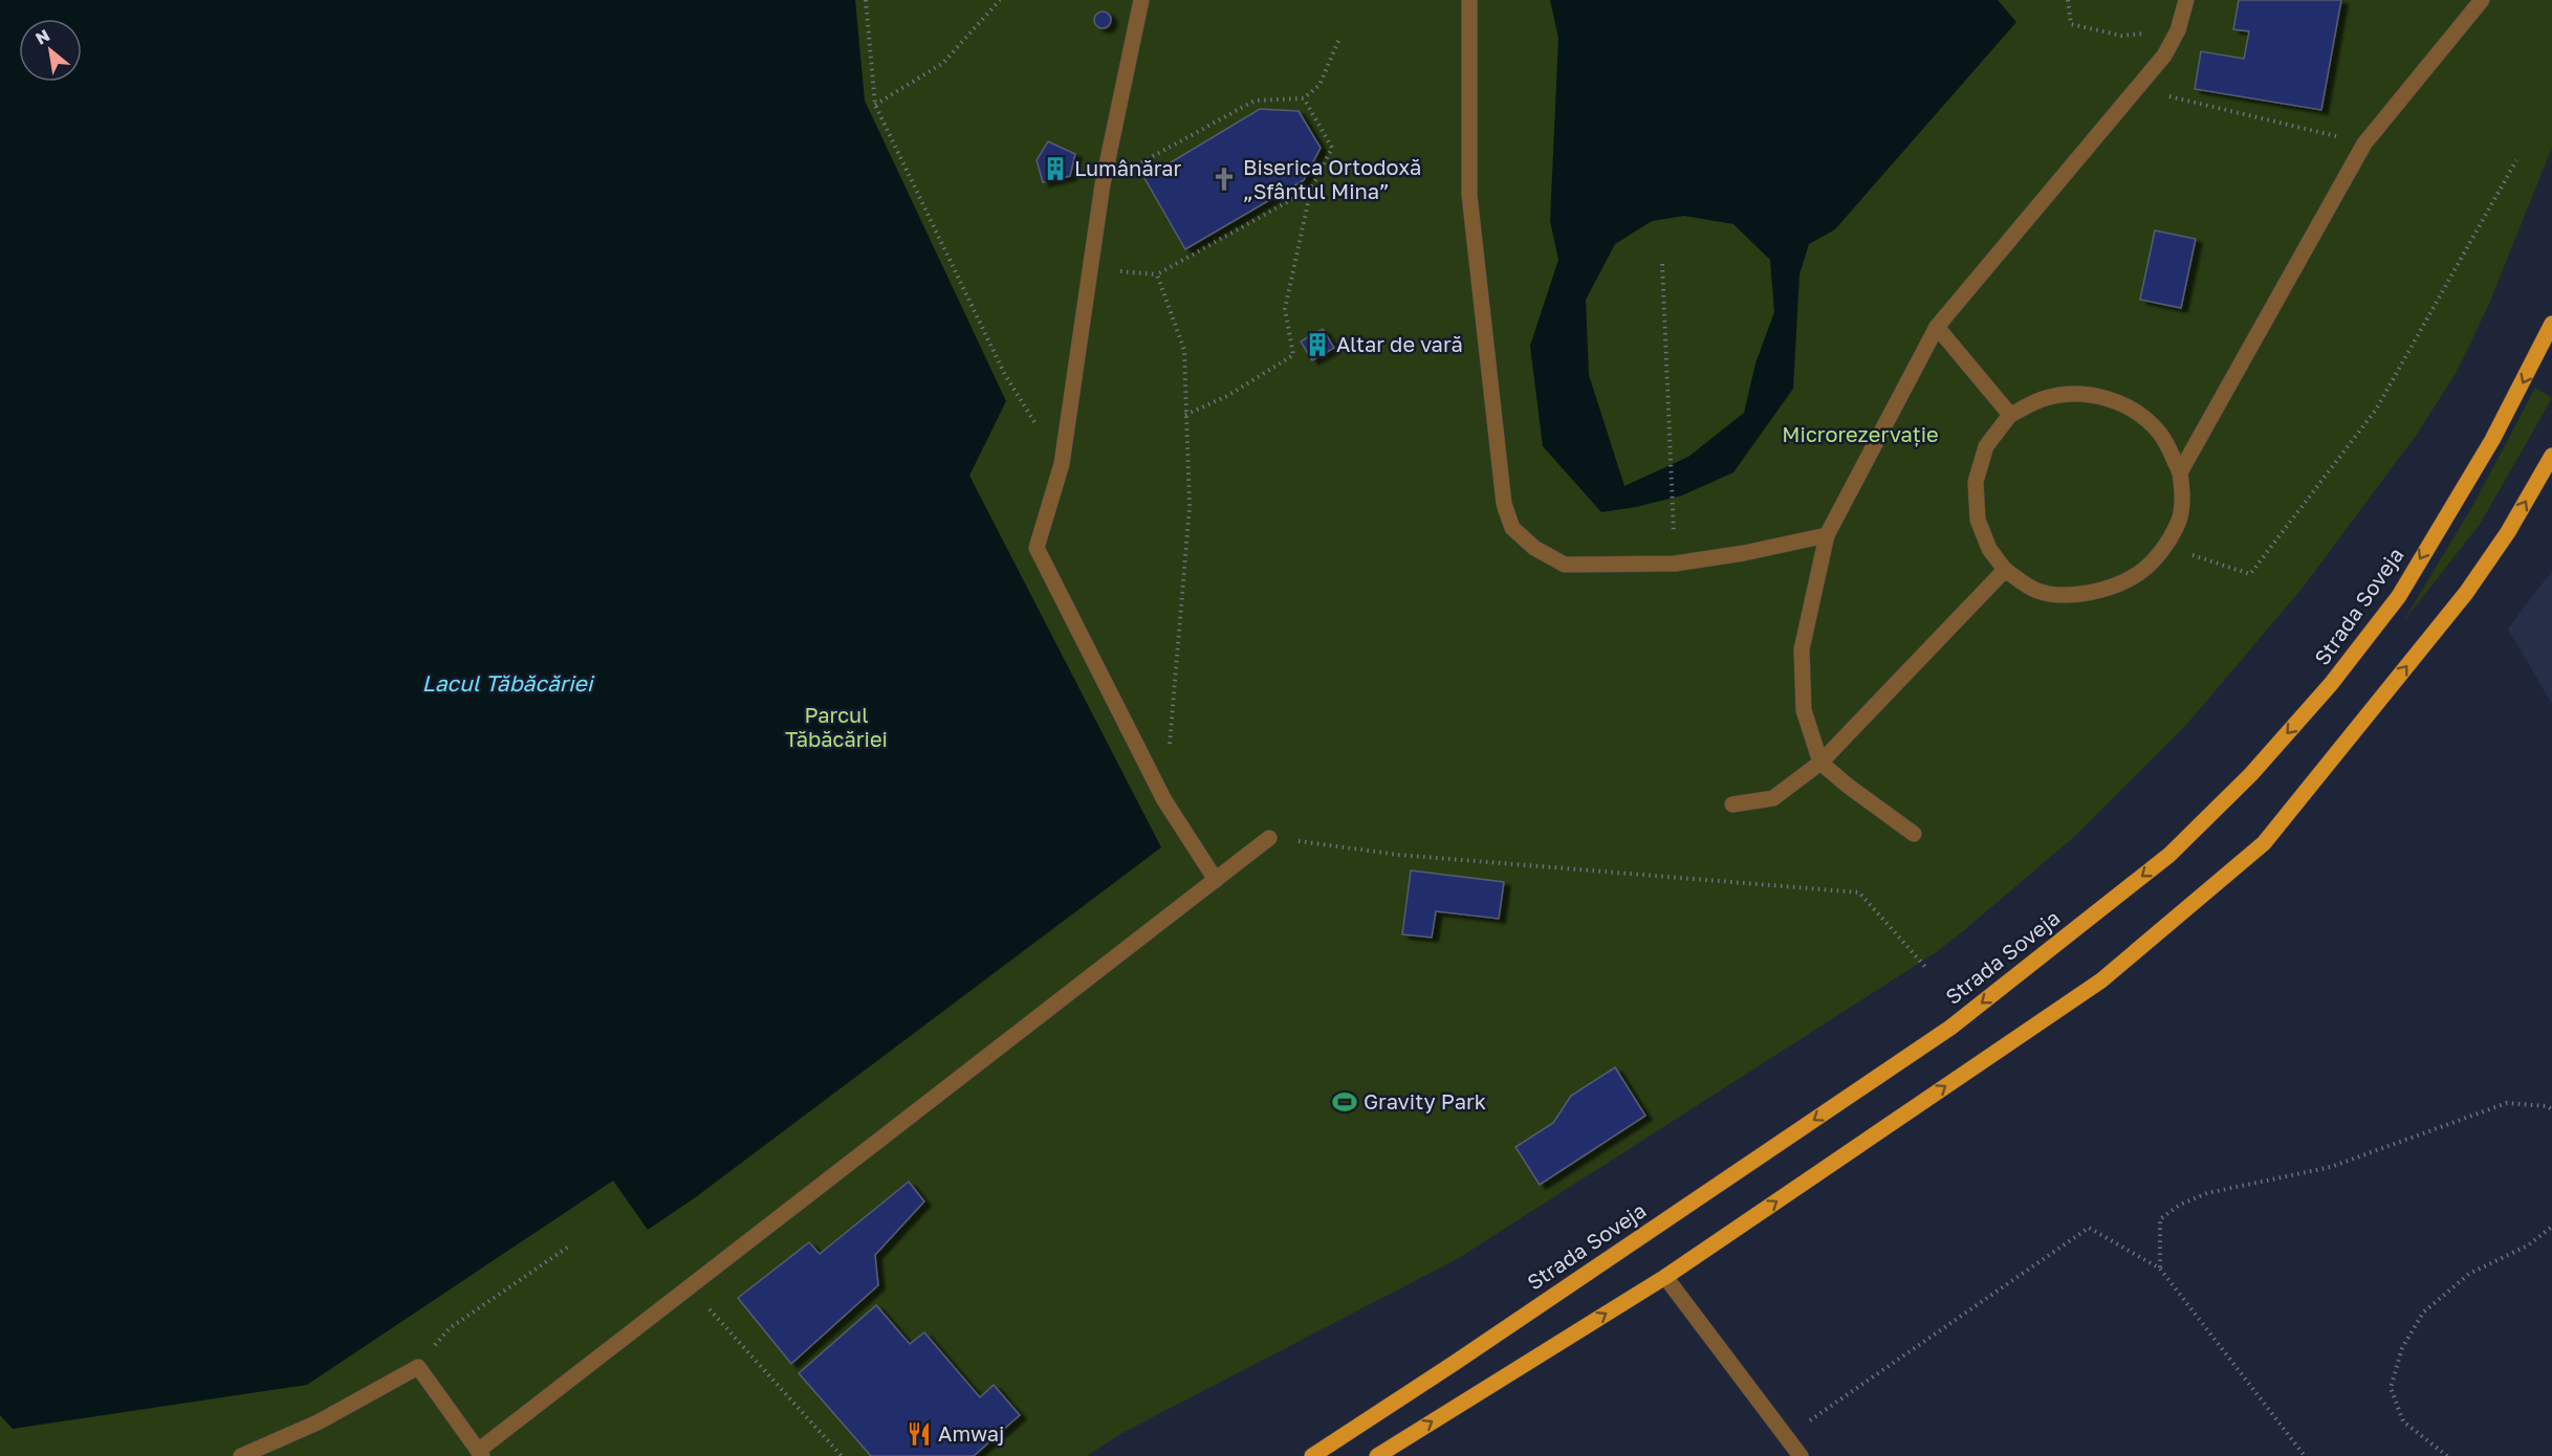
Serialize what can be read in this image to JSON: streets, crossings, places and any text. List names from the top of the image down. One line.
{"streets":{"main road":["Strada Soveja"]},"water":["Lacul Tăbăcăriei"],"parks":["Microrezervație","Parcul Tăbăcăriei"],"places":{"building":["Lumânărar","Altar de vară"],"church":["Biserica Ortodoxă „Sfântul Mina”"],"sports":["Gravity Park"],"restaurant":["Amwaj"]},"north":"top left"}
